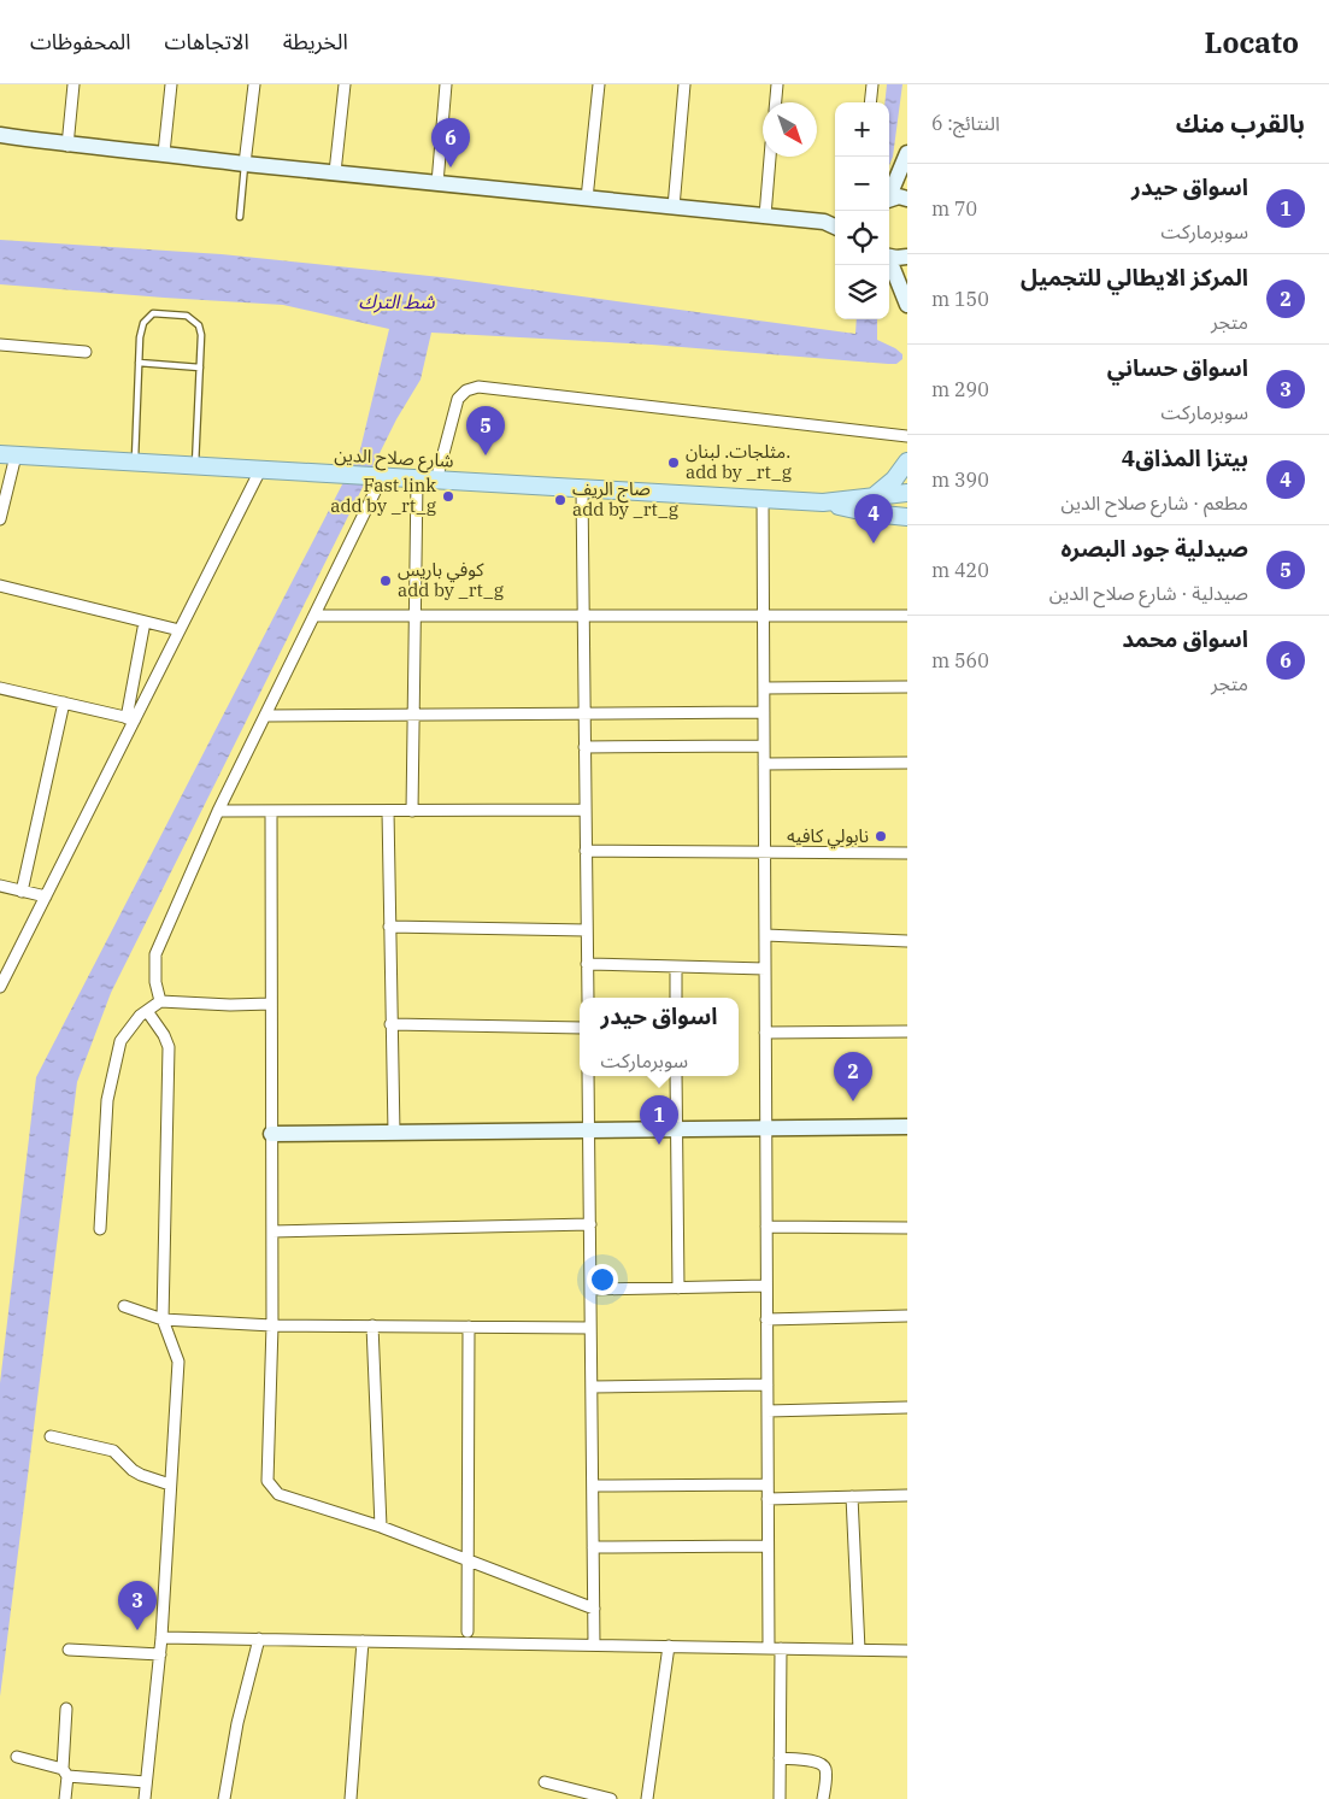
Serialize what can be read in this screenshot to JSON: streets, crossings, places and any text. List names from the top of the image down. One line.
{"streets":{"main road":["شارع صلاح الدين"]},"water":["شط الترك"],"places":["مثلجات. لبنان. add by _rt_g","Fast link add by _rt_g","صاج الريف add by _rt_g","كوفي باريس add by _rt_g","نابولي كافيه"],"north":"bottom right","page":{"header":"Locato","nav":["الخريطة","الاتجاهات","المحفوظات"],"heading":["بالقرب منك","النتائج: 6"],"map_buttons":["+","−"],"pins":["6","5","4","2","1","3"],"list":[{"mark":"1","name":"اسواق حيدر","note":"سوبرماركت","value":"70 m"},{"mark":"2","name":"المركز الايطالي للتجميل","note":"متجر","value":"150 m"},{"mark":"3","name":"اسواق حساني","note":"سوبرماركت","value":"290 m"},{"mark":"4","name":"بيتزا المذاق4","note":"مطعم · شارع صلاح الدين","value":"390 m"},{"mark":"5","name":"صيدلية جود البصره","note":"صيدلية · شارع صلاح الدين","value":"420 m"},{"mark":"6","name":"اسواق محمد","note":"متجر","value":"560 m"}],"popup":["اسواق حيدر","سوبرماركت"]}}
